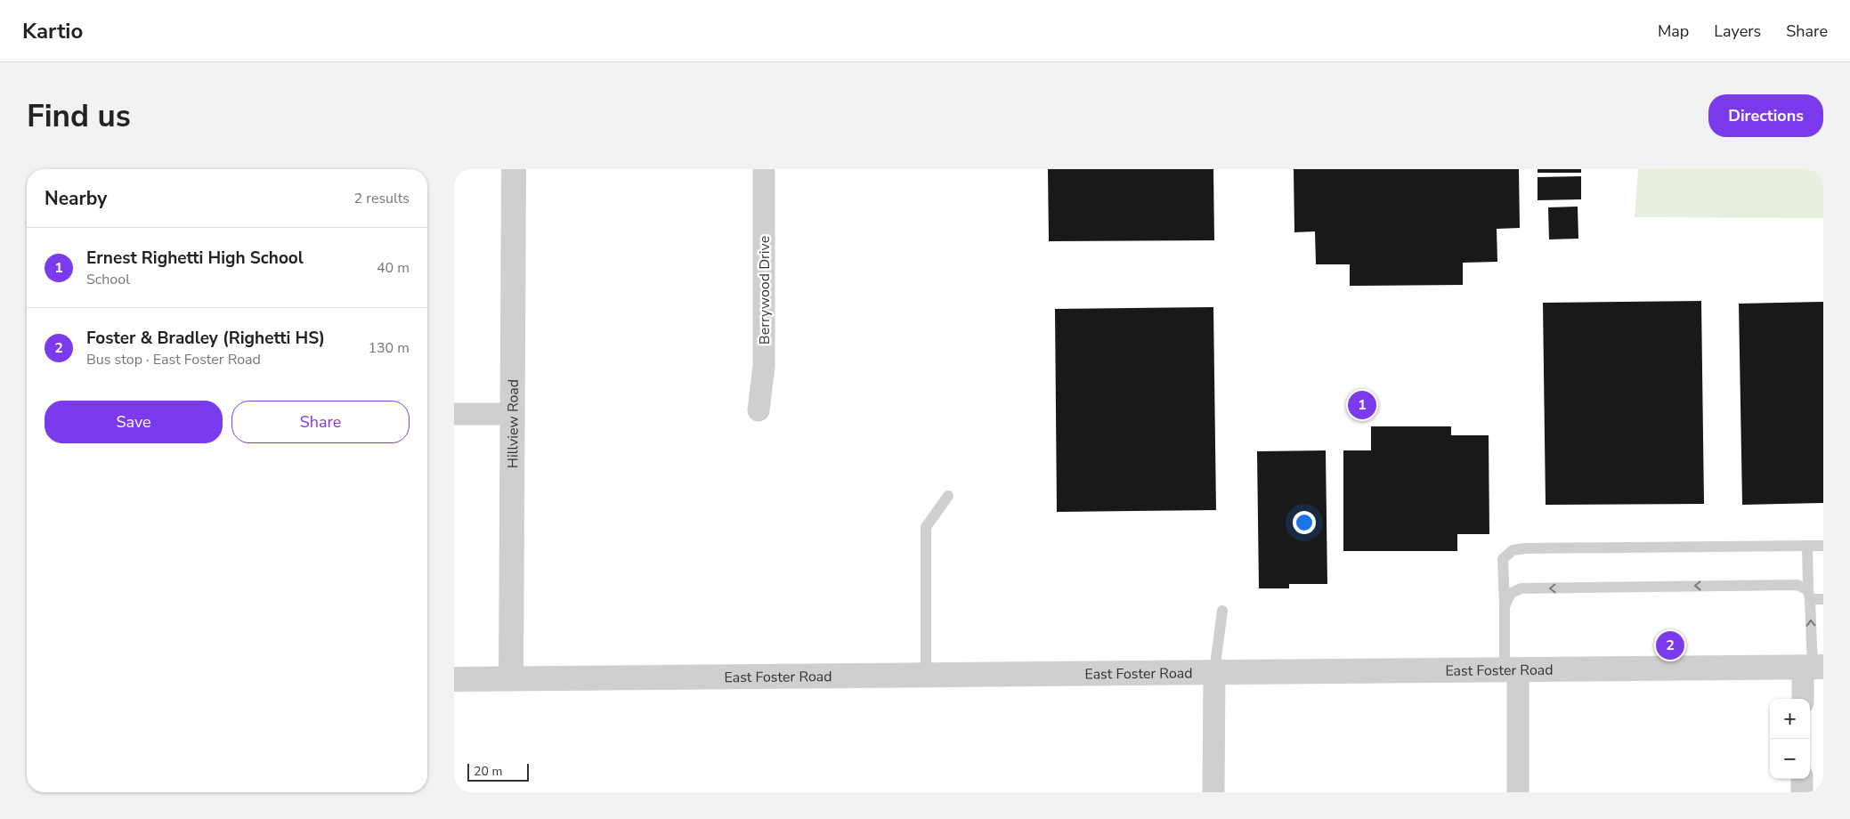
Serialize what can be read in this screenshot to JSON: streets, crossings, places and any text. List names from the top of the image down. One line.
{"streets":{"street":["Berrywood Drive","Hillview Road","East Foster Road"]},"crossings":[["Hillview Road","East Foster Road"]],"scale_bar":"20 m","page":{"header":"Kartio","nav":["Map","Layers","Share"],"buttons":["Directions",["Save","Share"]],"title":"Find us","heading":["Nearby","2 results"],"list":[{"mark":"1","name":"Ernest Righetti High School","note":"School","value":"40 m"},{"mark":"2","name":"Foster & Bradley (Righetti HS)","note":"Bus stop · East Foster Road","value":"130 m"}],"pins":["1","2"],"map_buttons":["+","−"],"scale":"20 m"}}
